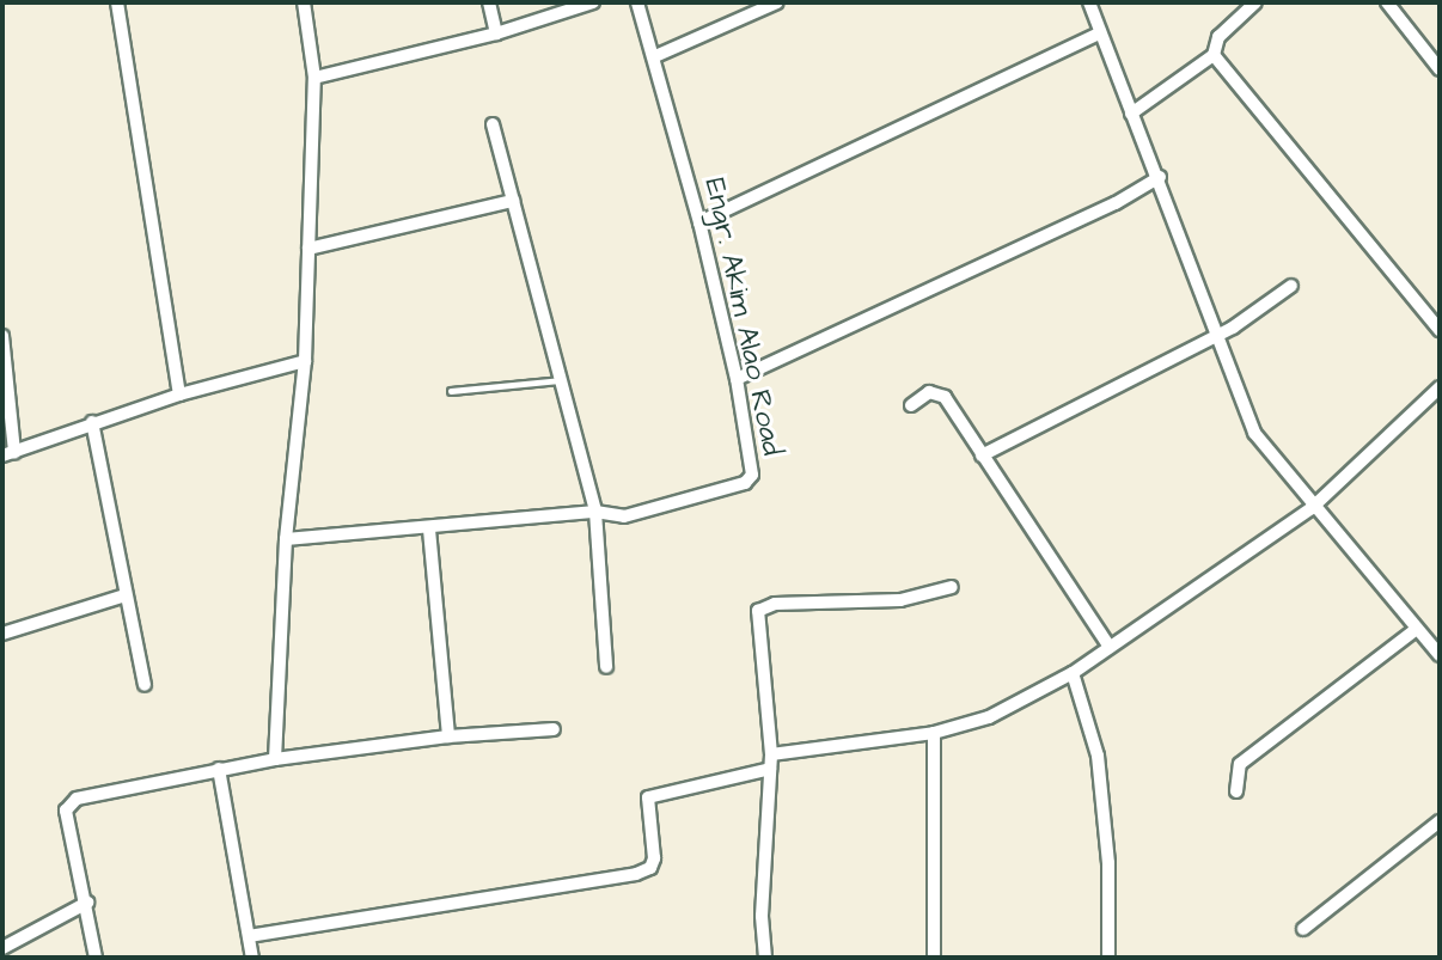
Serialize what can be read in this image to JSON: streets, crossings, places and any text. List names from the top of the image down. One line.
{"streets":{"street":["Engr. Akim Alao Road"]}}
